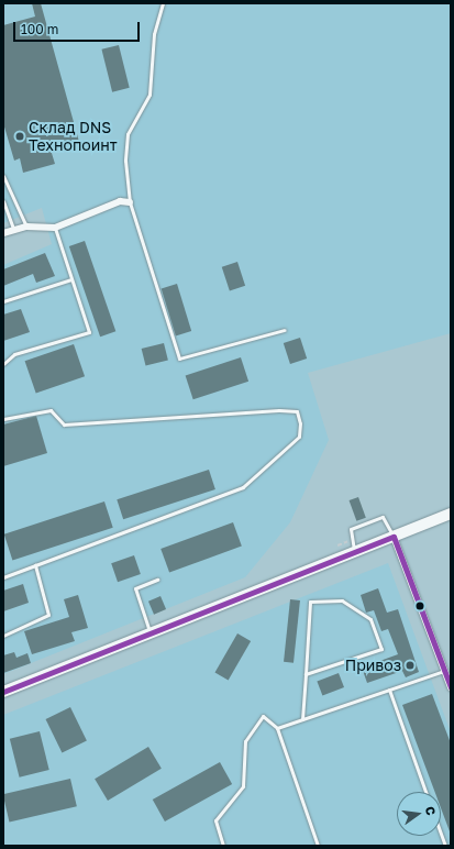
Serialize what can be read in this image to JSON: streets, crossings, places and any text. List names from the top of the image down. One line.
{"places":["Склад DNS Технопоинт","Привоз"],"scale_bar":"100 m","north":"right"}
